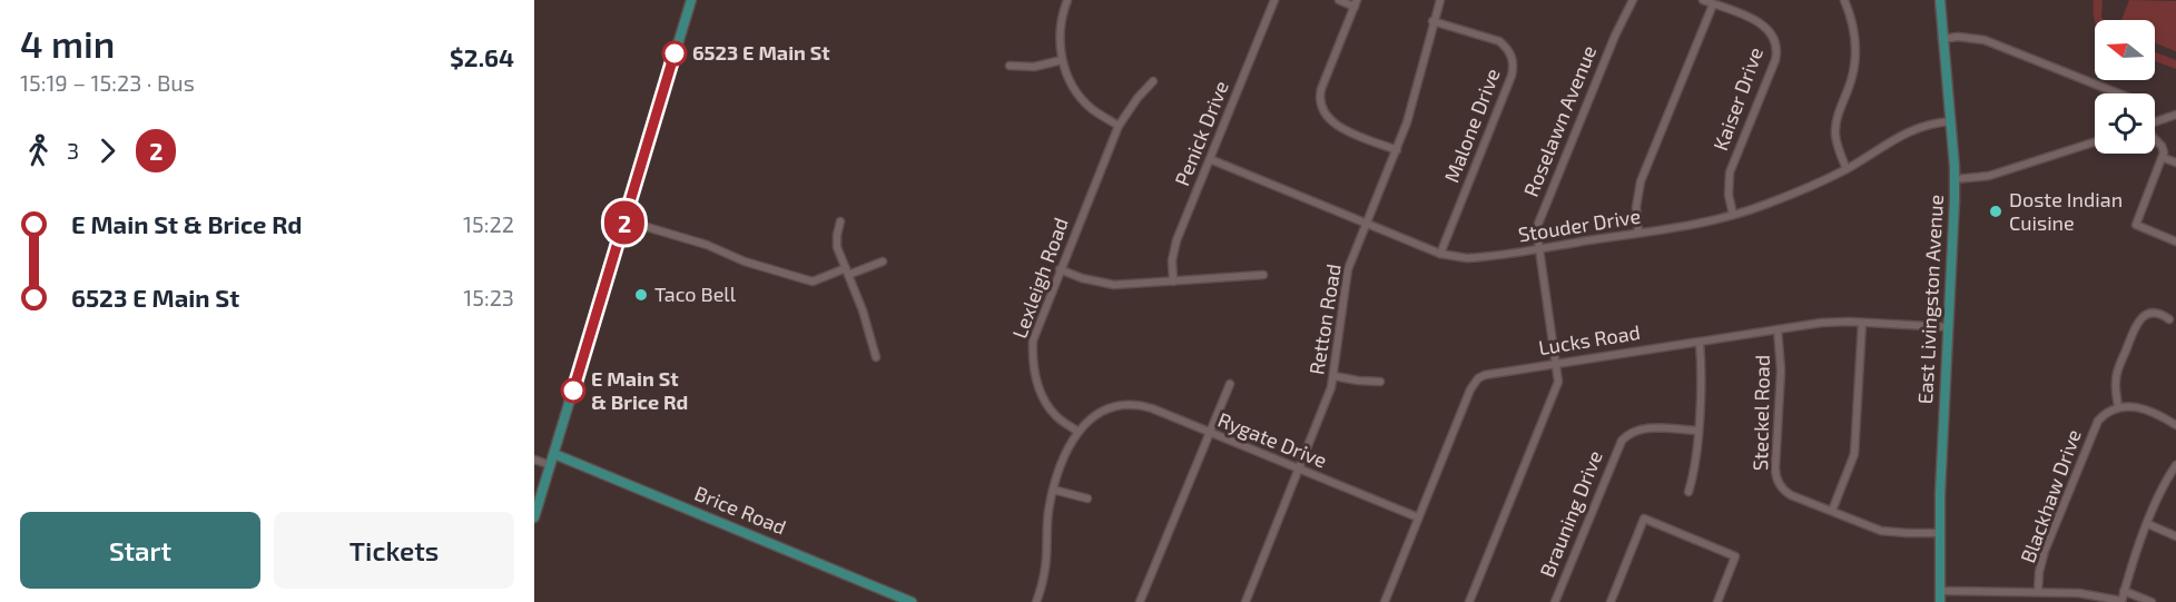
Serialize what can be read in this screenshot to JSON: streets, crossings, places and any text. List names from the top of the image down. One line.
{"streets":{"main road":["East Livingston Avenue","Brice Road"],"street":["Kaiser Drive","Roselawn Avenue","Malone Drive","Penick Drive","Stouder Drive","Lexleigh Road","Retton Road","Lucks Road","Steckel Road","Rygate Drive","Blackhaw Drive","Brauning Drive"]},"crossings":[["Kaiser Drive","Stouder Drive"],["Roselawn Avenue","Stouder Drive"],["Roselawn Avenue","Lucks Road"],["Malone Drive","Stouder Drive"],["Malone Drive","Retton Road"],["Penick Drive","Stouder Drive"],["Stouder Drive","East Livingston Avenue"],["Stouder Drive","Retton Road"],["Lexleigh Road","Rygate Drive"],["East Livingston Avenue","Lucks Road"],["East Livingston Avenue","Steckel Road"],["Retton Road","Rygate Drive"],["Lucks Road","Steckel Road"],["Lucks Road","Rygate Drive"]],"places":["6523 E Main St","Doste Indian Cuisine","Taco Bell","E Main St & Brice Rd"],"lines":["bus line 2"],"north":"left","page":{"heading":["4 min","15:19 – 15:23 · Bus","$2.64"],"on_map":"2","legs":["3","2"],"list":[{"name":"E Main St & Brice Rd","value":"15:22"},{"name":"6523 E Main St","value":"15:23"}],"buttons":["Start","Tickets"]}}
